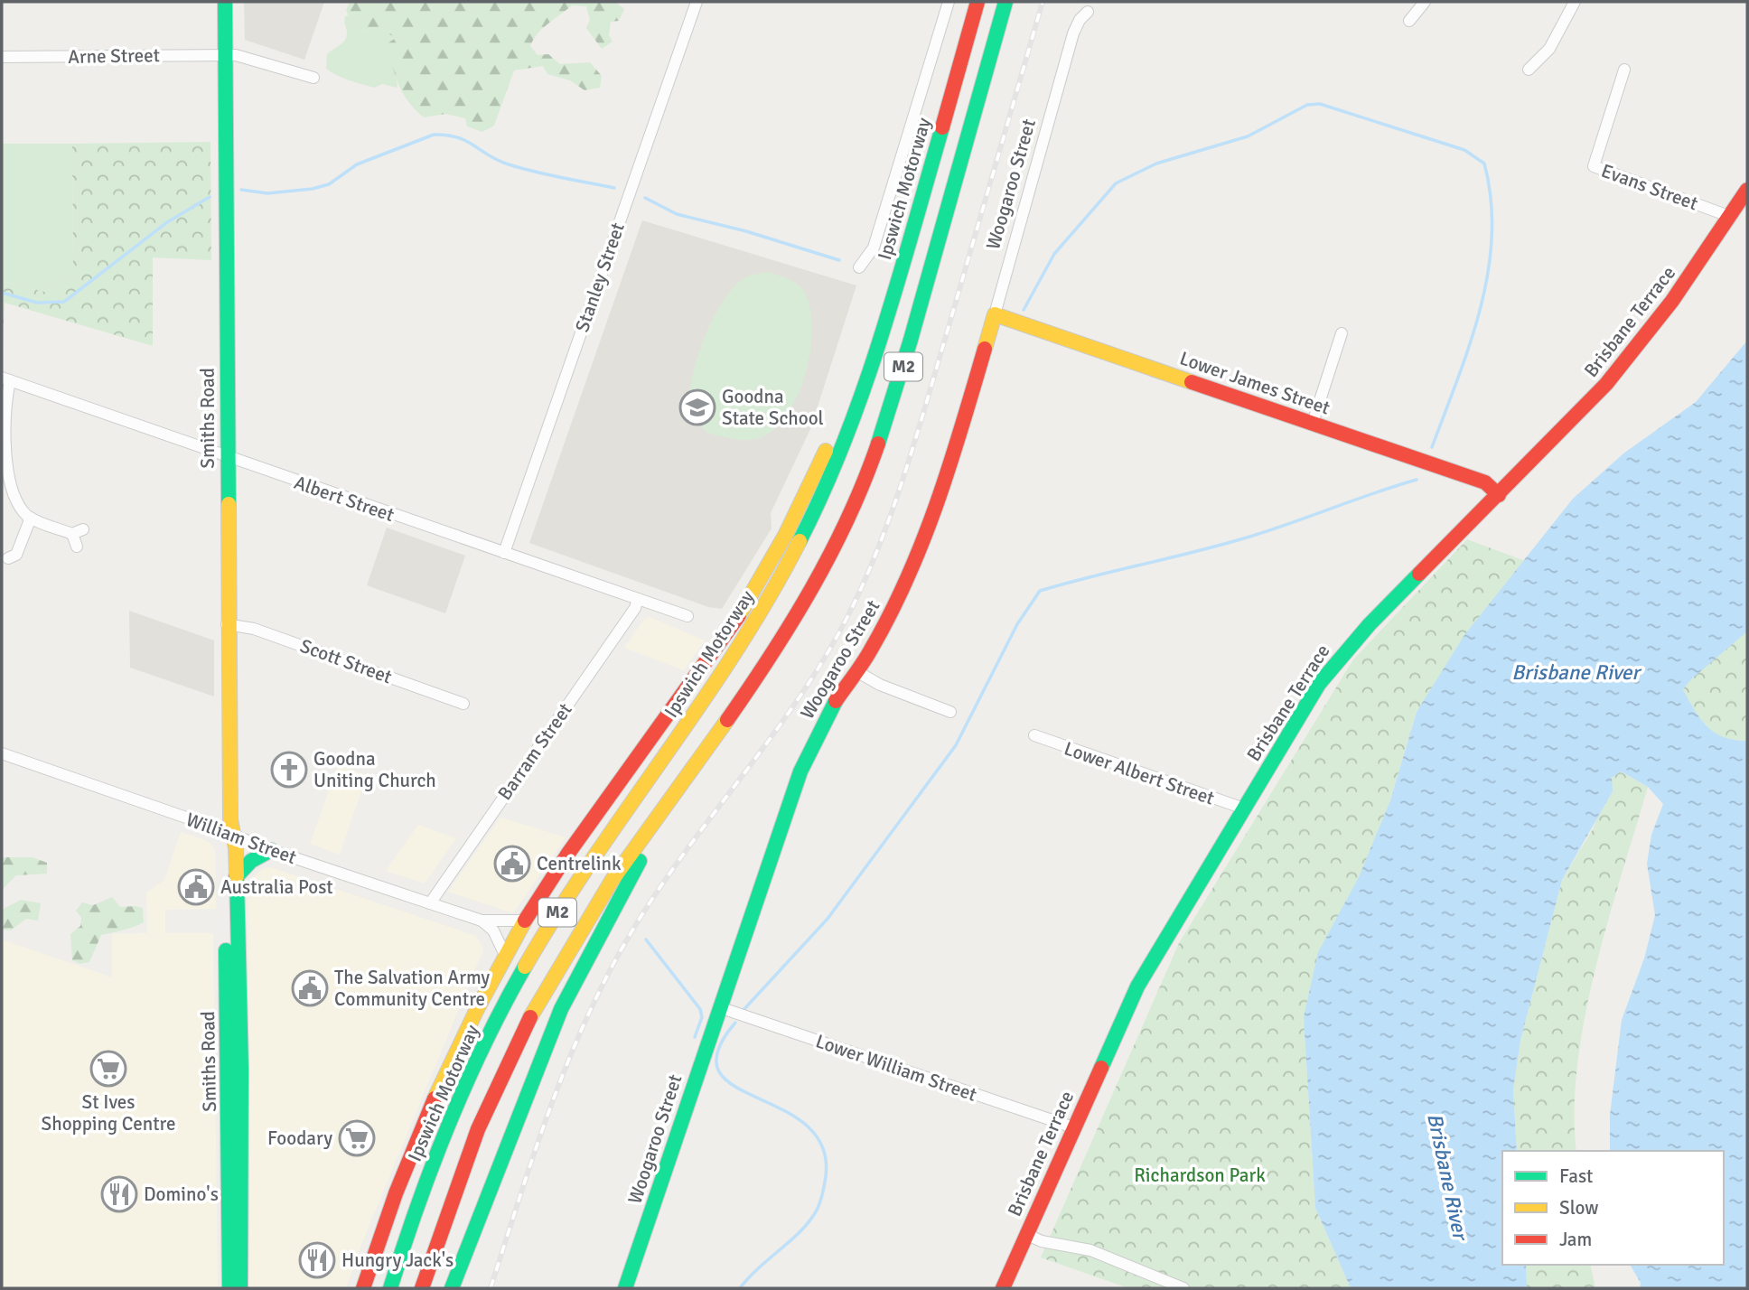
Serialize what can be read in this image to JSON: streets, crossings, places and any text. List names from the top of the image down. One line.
{"streets":{"main road":["Woogaroo Street","Ipswich Motorway","Brisbane Terrace","M2","Lower James Street","Smiths Road"],"street":["Arne Street","Evans Street","Stanley Street","Albert Street","Scott Street","Barram Street","Lower Albert Street","William Street","Lower William Street"]},"crossings":[["Arne Street","Smiths Road"],["Woogaroo Street","Lower James Street"],["Woogaroo Street","Lower William Street"],["Evans Street","Brisbane Terrace"],["Stanley Street","Albert Street"],["Brisbane Terrace","Lower James Street"],["Brisbane Terrace","Lower Albert Street"],["Brisbane Terrace","Lower William Street"],["Smiths Road","Albert Street"],["Smiths Road","Scott Street"],["Smiths Road","William Street"],["Albert Street","Barram Street"],["Barram Street","William Street"]],"water":["Brisbane River"],"parks":["Richardson Park"],"places":{"school or university":["Goodna State School"],"church":["Goodna Uniting Church"],"public building":["Centrelink","Australia Post","The Salvation Army Community Centre"],"supermarket":["St Ives Shopping Centre","Foodary"],"restaurant":["Domino's","Hungry Jack's"]},"legend":["Fast","Slow","Jam"]}
